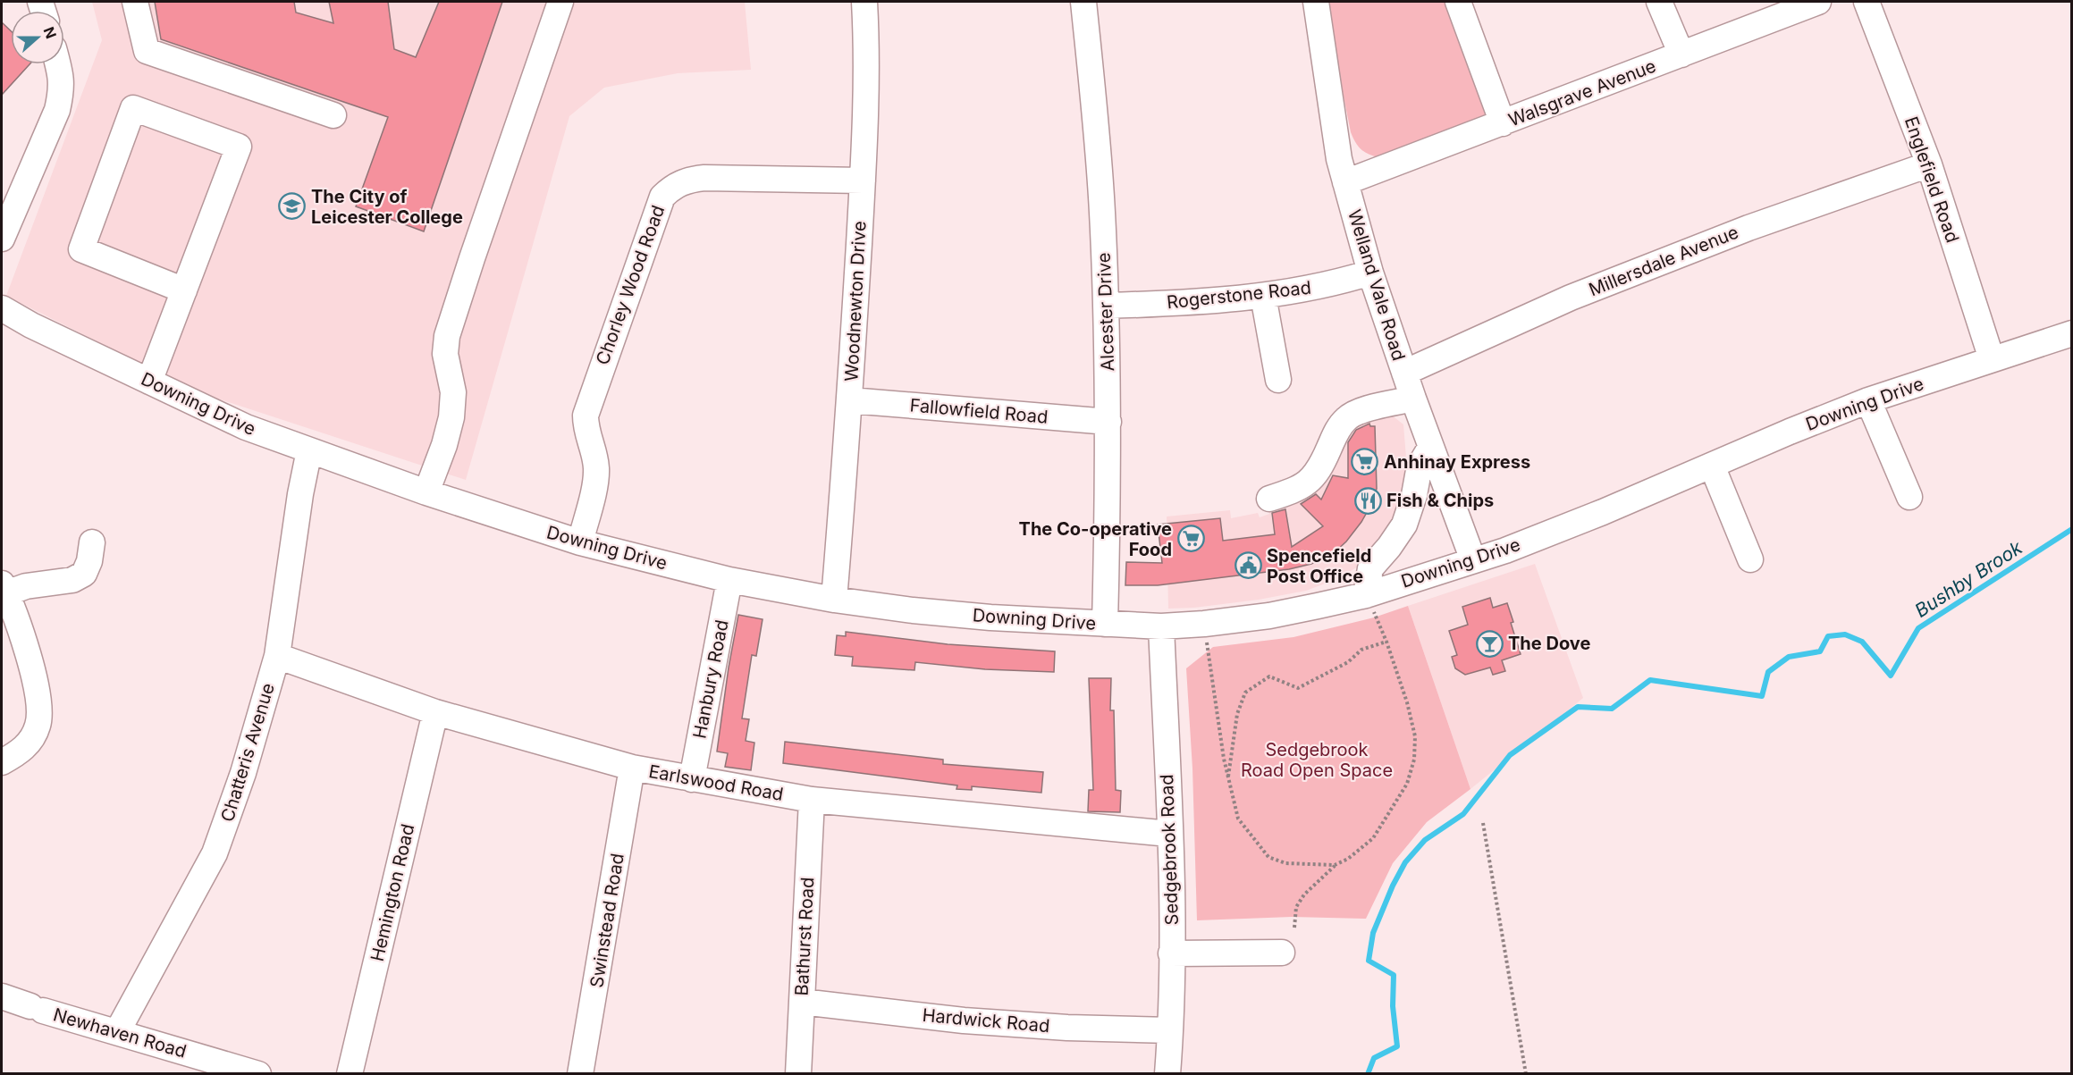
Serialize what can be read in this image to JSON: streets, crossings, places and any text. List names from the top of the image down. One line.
{"streets":{"street":["Walsgrave Avenue","Englefield Road","Millersdale Avenue","Chorley Wood Road","Welland Vale Road","Rogerstone Road","Woodnewton Drive","Alcester Drive","Downing Drive","Fallowfield Road","Hanbury Road","Chatteris Avenue","Earlswood Road","Sedgebrook Road","Hemington Road","Swinstead Road","Bathurst Road","Hardwick Road","Newhaven Road"]},"crossings":[["Walsgrave Avenue","Welland Vale Road"],["Englefield Road","Millersdale Avenue"],["Englefield Road","Downing Drive"],["Millersdale Avenue","Welland Vale Road"],["Chorley Wood Road","Woodnewton Drive"],["Chorley Wood Road","Downing Drive"],["Welland Vale Road","Rogerstone Road"],["Welland Vale Road","Downing Drive"],["Rogerstone Road","Alcester Drive"],["Woodnewton Drive","Downing Drive"],["Woodnewton Drive","Fallowfield Road"],["Alcester Drive","Downing Drive"],["Alcester Drive","Fallowfield Road"],["Downing Drive","Hanbury Road"],["Downing Drive","Chatteris Avenue"],["Downing Drive","Sedgebrook Road"],["Hanbury Road","Earlswood Road"],["Chatteris Avenue","Earlswood Road"],["Chatteris Avenue","Newhaven Road"],["Earlswood Road","Sedgebrook Road"],["Earlswood Road","Hemington Road"],["Earlswood Road","Swinstead Road"],["Earlswood Road","Bathurst Road"],["Sedgebrook Road","Hardwick Road"],["Bathurst Road","Hardwick Road"]],"water":["Bushby Brook"],"parks":["Sedgebrook Road Open Space"],"places":{"school or university":["The City of Leicester College"],"supermarket":["Anhinay Express","The Co-operative Food"],"restaurant":["Fish & Chips"],"public building":["Spencefield Post Office"],"bar":["The Dove"]},"north":"right"}
